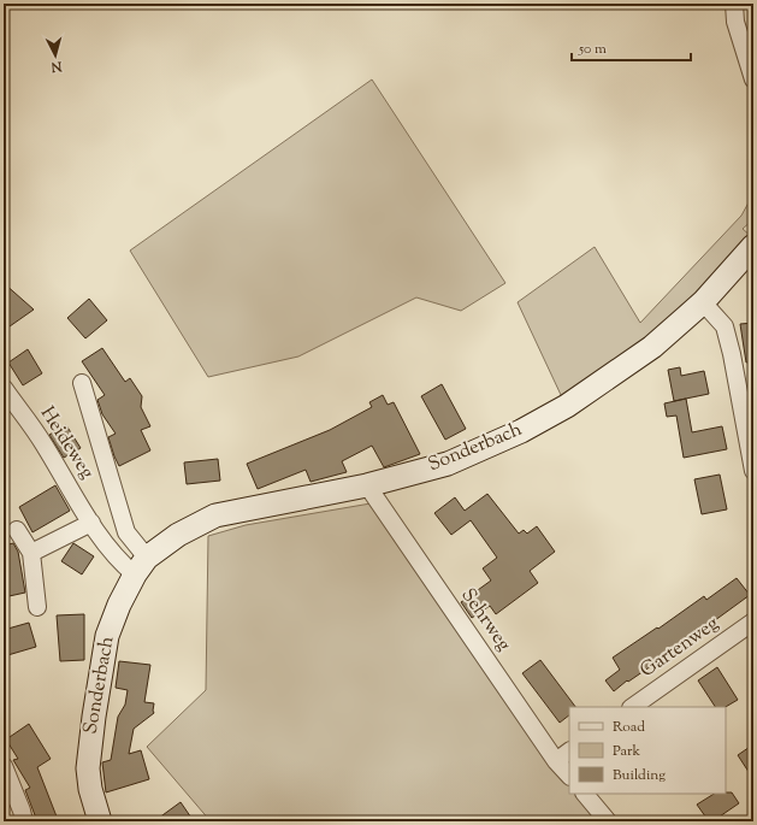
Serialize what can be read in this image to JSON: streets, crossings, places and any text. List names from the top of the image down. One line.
{"streets":{"street":["Heideweg","Sonderbach","Sehrweg","Gartenweg"]},"crossings":[["Heideweg","Sonderbach"],["Sonderbach","Sehrweg"]],"legend":["Road","Park","Building"],"scale_bar":"50 m","north":"bottom"}
